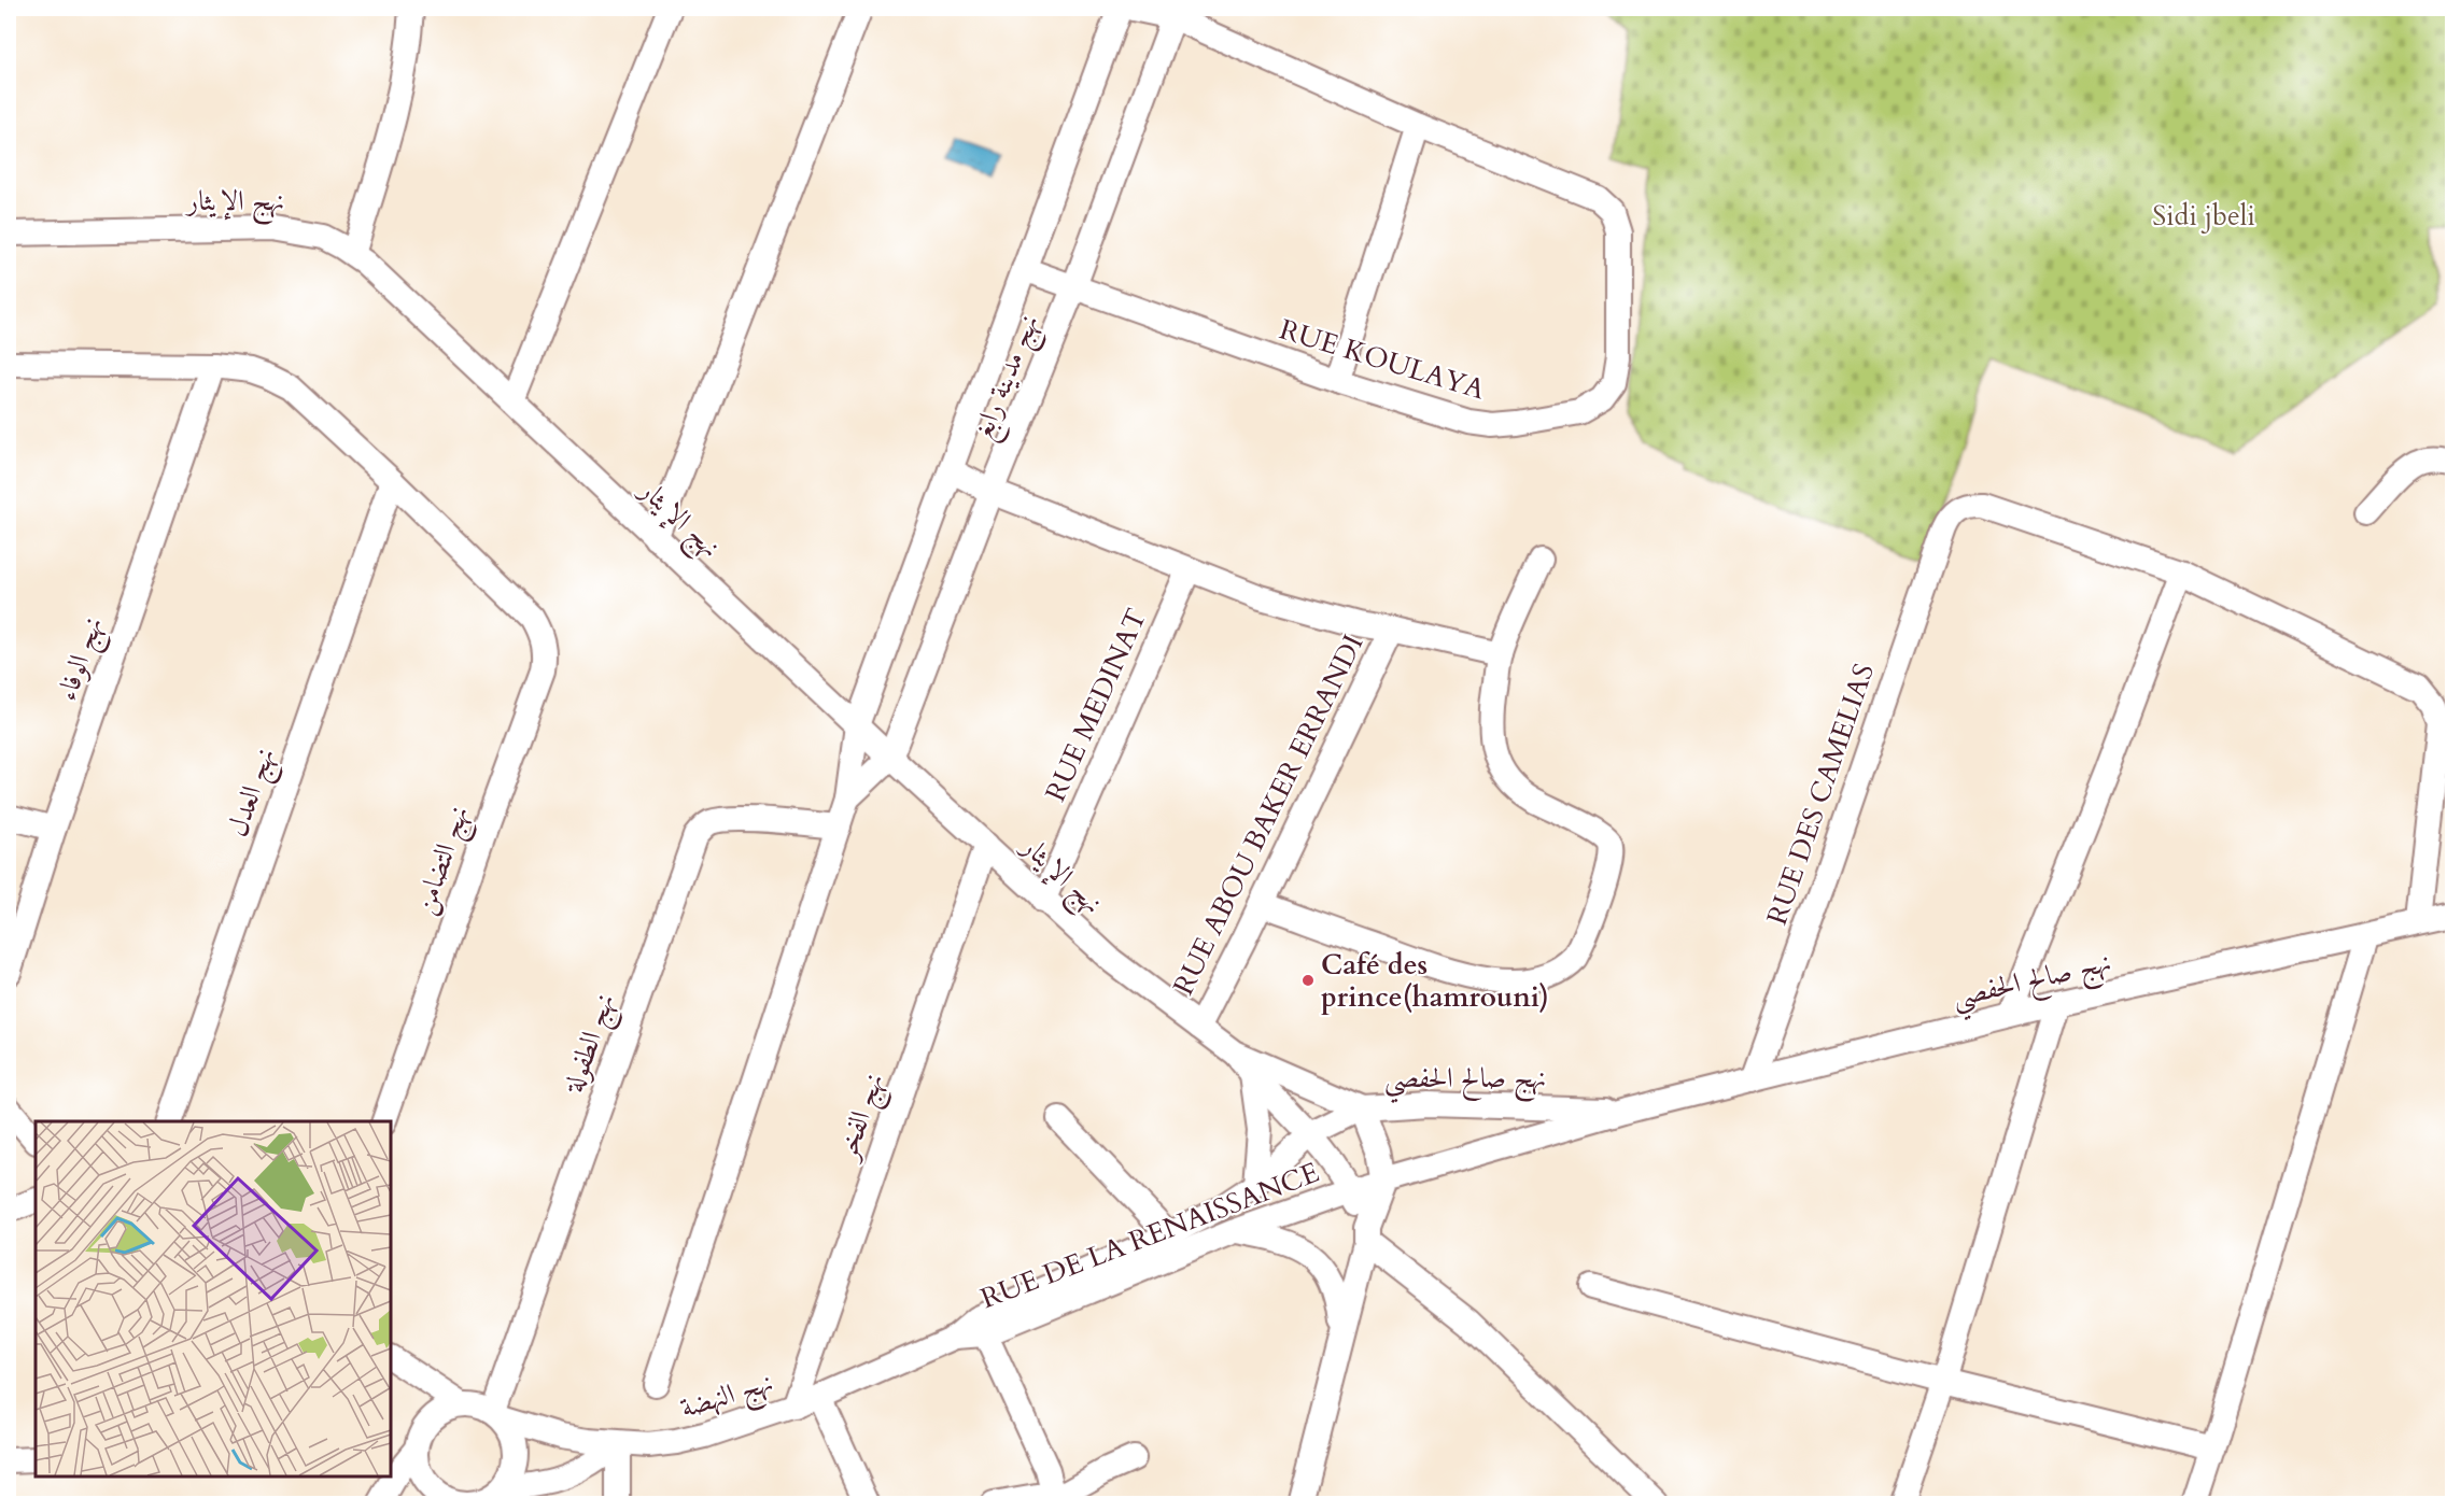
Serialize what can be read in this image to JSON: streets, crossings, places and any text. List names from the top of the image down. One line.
{"streets":{"street":["نهج الإيثار","RUE KOULAYA","نهج مدينة رابغ","نهج الوفاء","RUE MEDINAT","نهج العدل","RUE DES CAMELIAS","RUE ABOU BAKER ERRANDI","نهج التضامن","نهج صالح الحفصي","نهج الطفولة","نهج الفخر","RUE DE LA RENAISSANCE","نهج النهضة"]},"crossings":[["نهج الإيثار","نهج مدينة رابغ"],["نهج الإيثار","RUE MEDINAT"],["نهج الإيثار","RUE ABOU BAKER ERRANDI"],["نهج الإيثار","نهج الفخر"],["RUE KOULAYA","نهج مدينة رابغ"],["نهج العدل","نهج التضامن"],["RUE DES CAMELIAS","نهج صالح الحفصي"],["نهج صالح الحفصي","RUE DE LA RENAISSANCE"],["نهج الطفولة","نهج النهضة"],["نهج الفخر","نهج النهضة"],["RUE DE LA RENAISSANCE","نهج النهضة"]],"parks":["Sidi jbeli"],"places":["Café des prince(hamrouni)"]}
